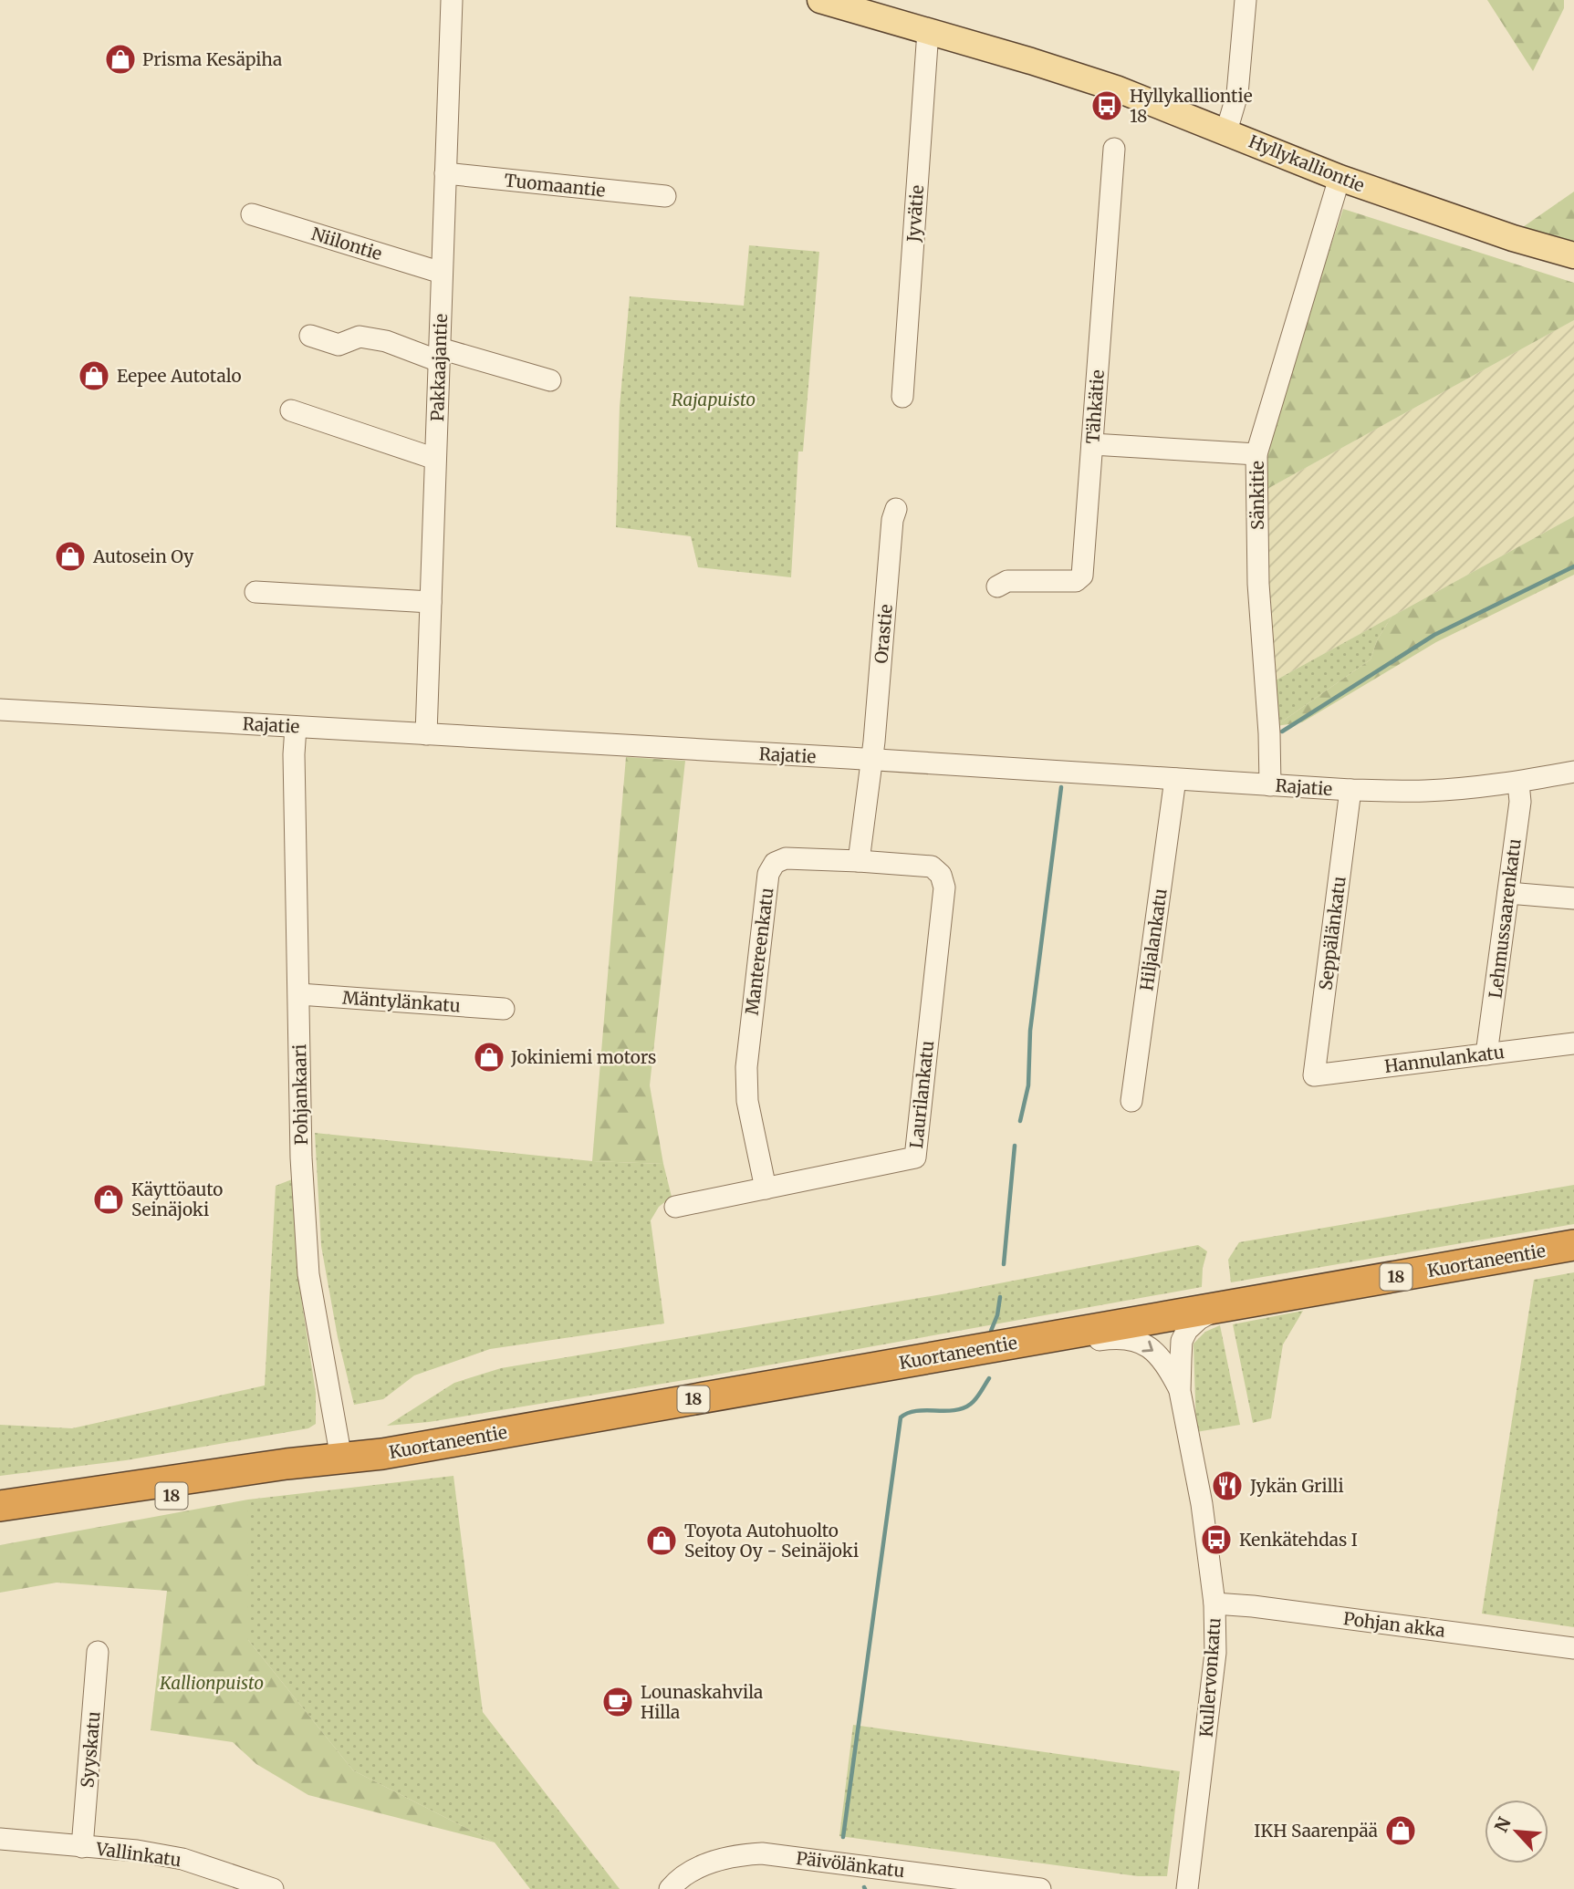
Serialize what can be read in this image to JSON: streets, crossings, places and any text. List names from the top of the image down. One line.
{"streets":{"highway":["Kuortaneentie","18"],"main road":["Hyllykalliontie"],"street":["Tuomaantie","Jyvätie","Niilontie","Pakkaajantie","Tähkätie","Sänkitie","Orastie","Rajatie","Lehmussaarenkatu","Seppälänkatu","Hiljalankatu","Mantereenkatu","Mäntylänkatu","Hannulankatu","Pohjankaari","Laurilankatu","Pohjan akka","Kullervonkatu","Syyskatu","Vallinkatu","Päivölänkatu"]},"crossings":[["Hyllykalliontie","Jyvätie"],["Hyllykalliontie","Sänkitie"],["Tuomaantie","Pakkaajantie"],["Niilontie","Pakkaajantie"],["Pakkaajantie","Rajatie"],["Sänkitie","Rajatie"],["Orastie","Rajatie"],["Rajatie","Lehmussaarenkatu"],["Rajatie","Seppälänkatu"],["Rajatie","Hiljalankatu"],["Rajatie","Pohjankaari"],["Lehmussaarenkatu","Hannulankatu"],["Seppälänkatu","Hannulankatu"],["Mantereenkatu","Laurilankatu"],["Mäntylänkatu","Pohjankaari"],["Pohjankaari","Kuortaneentie"],["Kuortaneentie","Kullervonkatu"],["Pohjan akka","Kullervonkatu"],["Syyskatu","Vallinkatu"]],"parks":["Rajapuisto","Kallionpuisto"],"places":{"shop":["Prisma Kesäpiha","Eepee Autotalo","Autosein Oy","Jokiniemi motors","Käyttöauto Seinäjoki","Toyota Autohuolto Seitoy Oy - Seinäjoki","IKH Saarenpää"],"bus stop":["Hyllykalliontie 18","Kenkätehdas I"],"restaurant":["Jykän Grilli"],"cafe":["Lounaskahvila Hilla"]},"north":"top left"}
